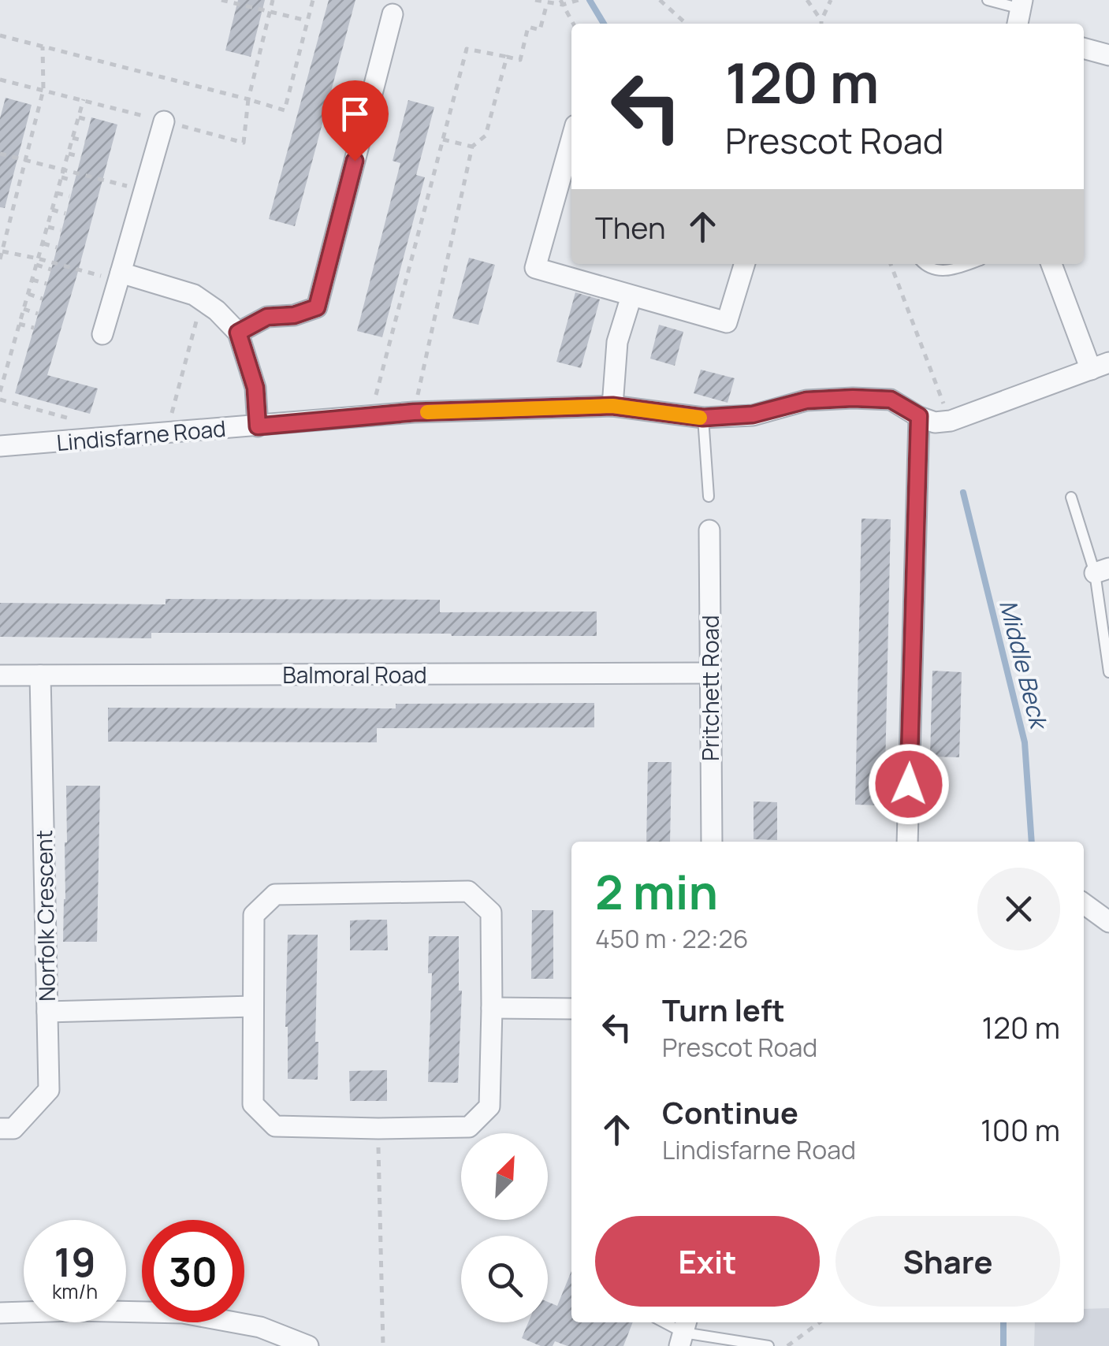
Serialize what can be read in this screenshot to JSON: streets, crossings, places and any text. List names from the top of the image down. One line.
{"streets":{"street":["Lindisfarne Road","Balmoral Road","Pritchett Road","Norfolk Crescent"]},"crossings":[["Balmoral Road","Pritchett Road"],["Balmoral Road","Norfolk Crescent"]],"water":["Middle Beck"],"north":"top right","page":{"turn":["120 m","Prescot Road"],"then":"Then","heading":["2 min","450 m · 22:26"],"list":[{"name":"Turn left","note":"Prescot Road","value":"120 m"},{"name":"Continue","note":"Lindisfarne Road","value":"100 m"}],"buttons":["Exit","Share"],"speed":"19 km/h","limit":"30"}}
